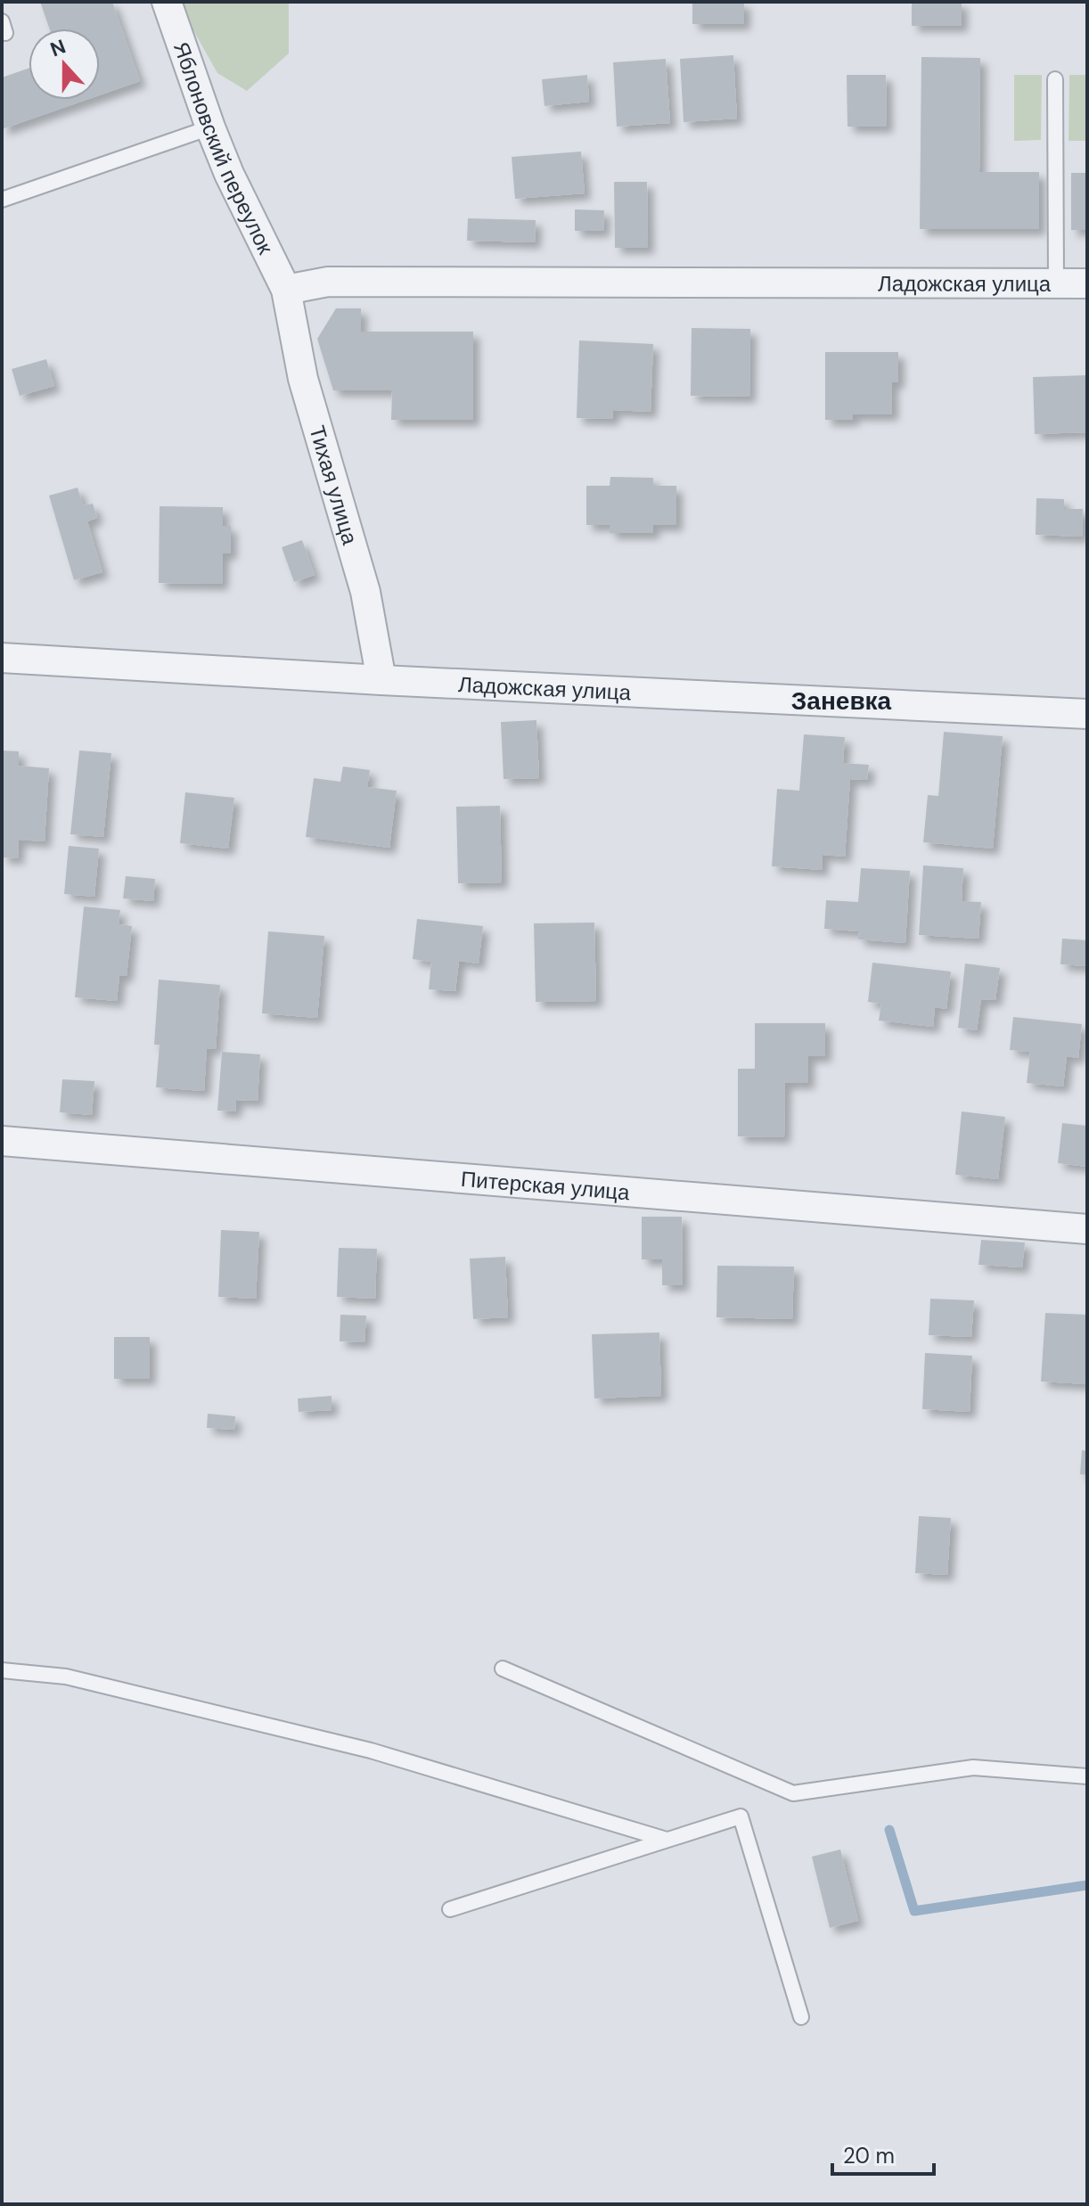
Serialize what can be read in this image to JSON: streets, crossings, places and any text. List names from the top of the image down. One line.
{"streets":{"street":["Яблоновский переулок","Ладожская улица","Тихая улица","Питерская улица"]},"crossings":[["Яблоновский переулок","Ладожская улица"],["Яблоновский переулок","Тихая улица"],["Ладожская улица","Тихая улица"]],"districts":["Заневка"],"scale_bar":"20 m","north":"top"}
